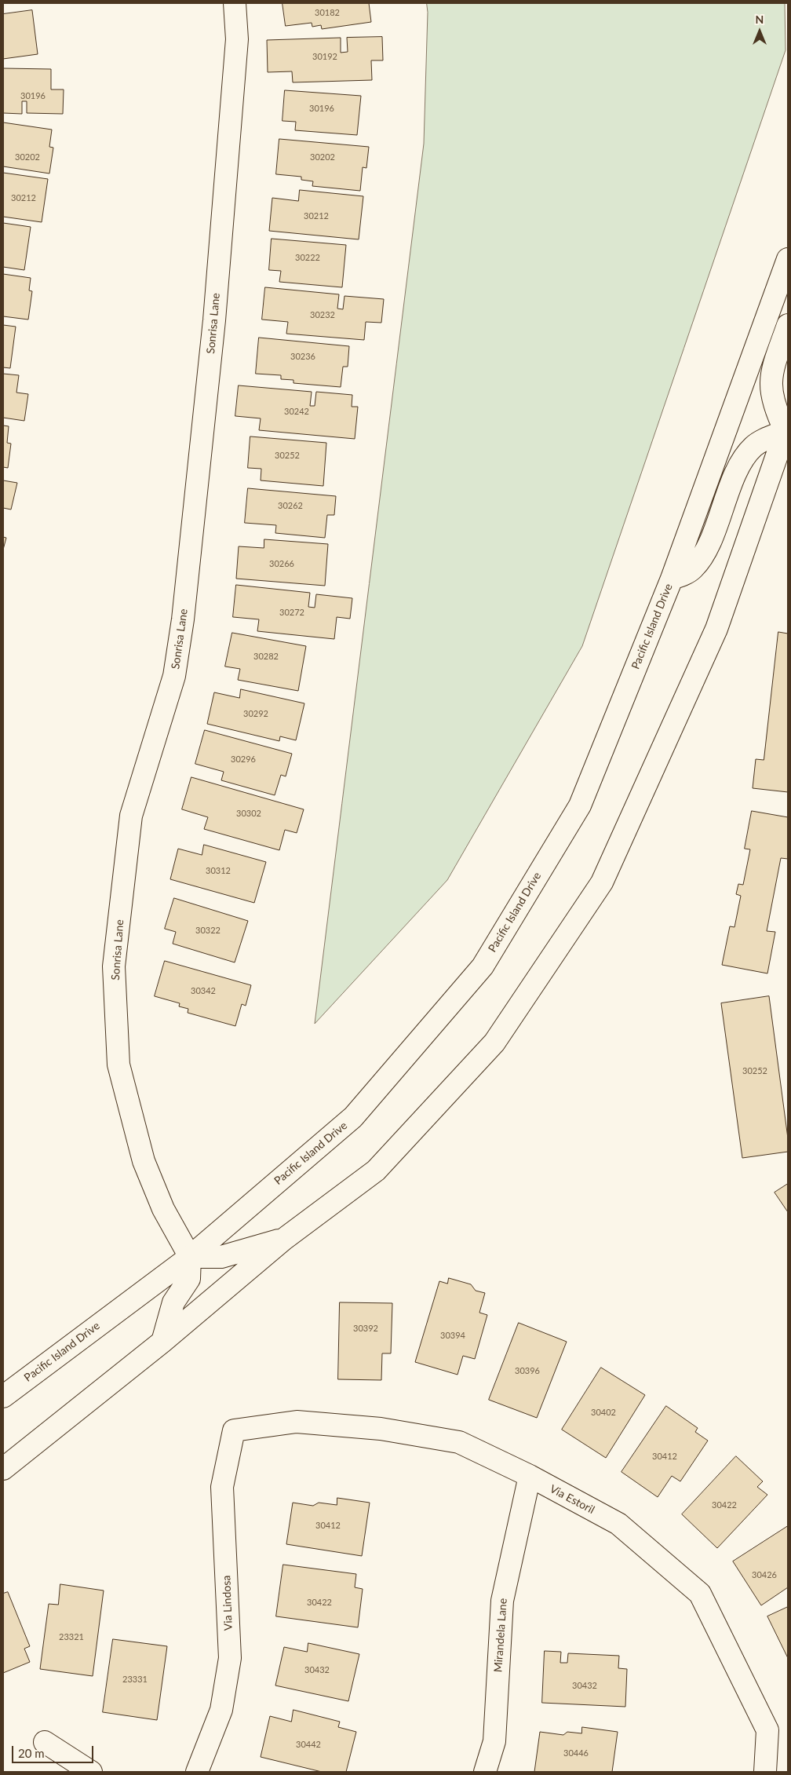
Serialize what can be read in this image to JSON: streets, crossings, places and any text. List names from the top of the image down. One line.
{"streets":{"main road":["Sonrisa Lane","Pacific Island Drive","Via Estoril","Via Lindosa","Mirandela Lane"]},"crossings":[["Sonrisa Lane","Pacific Island Drive"],["Via Estoril","Via Lindosa"],["Via Estoril","Mirandela Lane"]],"house_numbers":["30182","30192","30196","30196","30202","30202","30212","30212","30222","30232","30236","30242","30252","30262","30266","30272","30282","30292","30296","30302","30312","30322","30342","30252","30392","30394","30396","30402","30412","30422","30412","30426","30422","23321","30432","23331","30432","30442","30446"],"scale_bar":"20 m","north":"top"}
